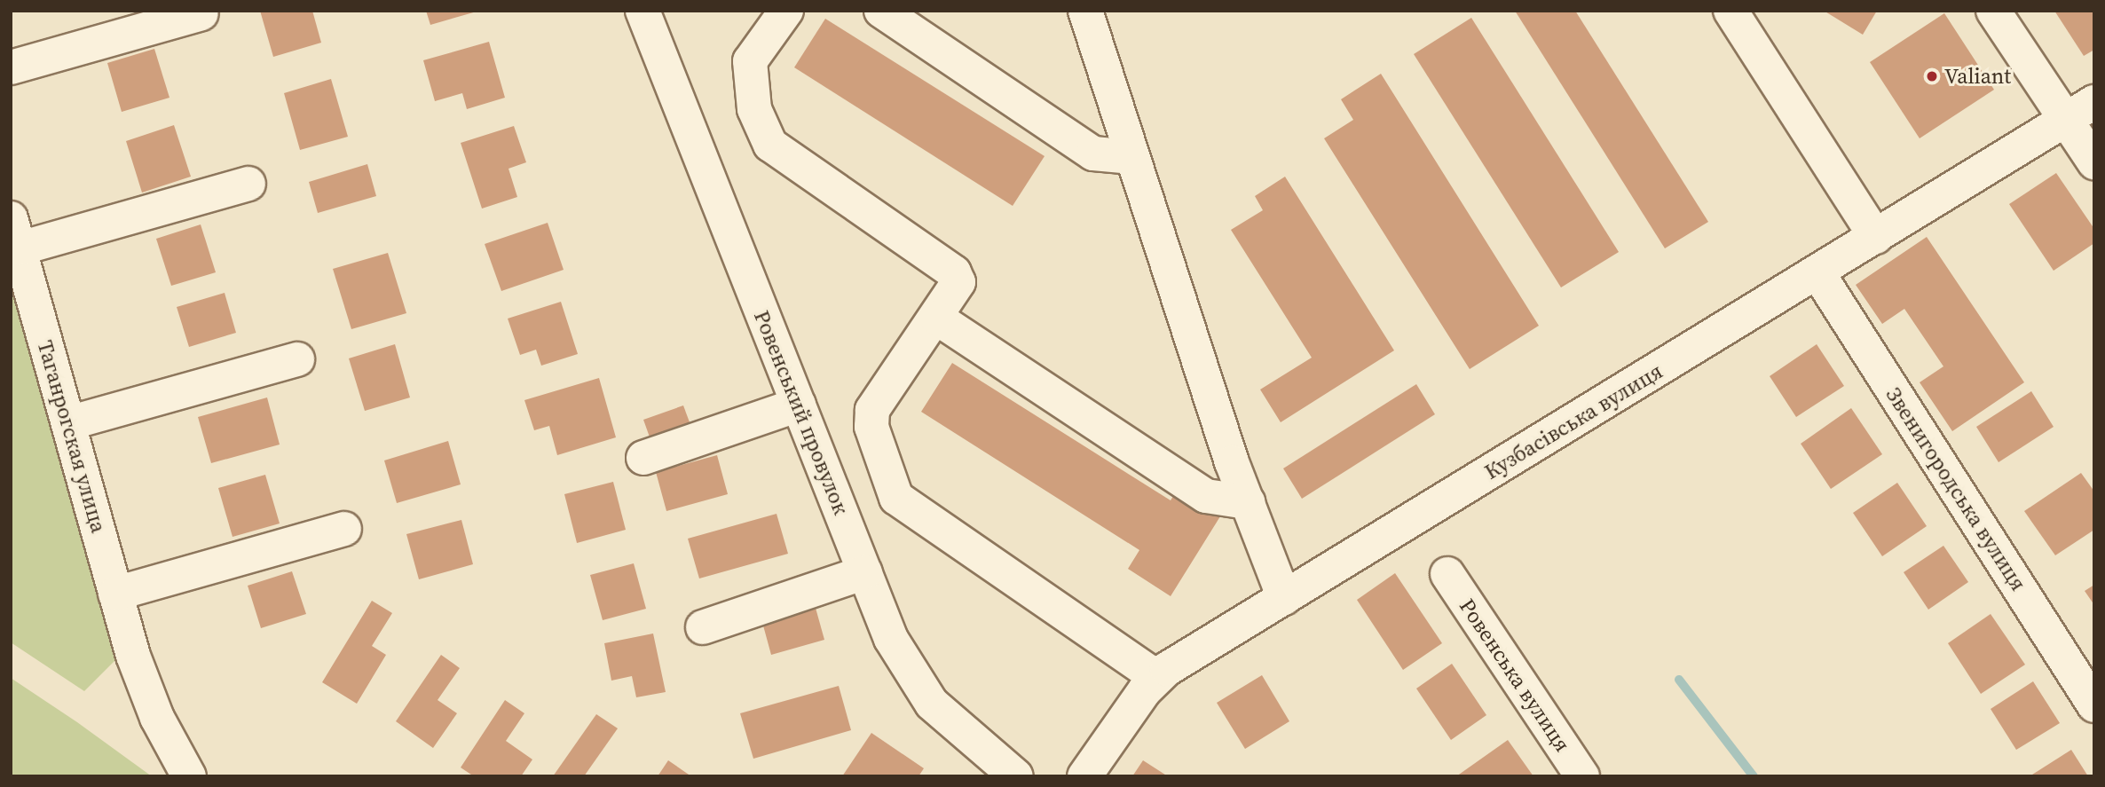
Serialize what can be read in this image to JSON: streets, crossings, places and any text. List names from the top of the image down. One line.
{"streets":{"street":["Ровенський провулок","Кузбасівська вулиця","Таганрогская улица","Звенигородська вулиця","Ровенська вулиця"]},"crossings":[["Кузбасівська вулиця","Звенигородська вулиця"]],"places":["Valiant"]}
